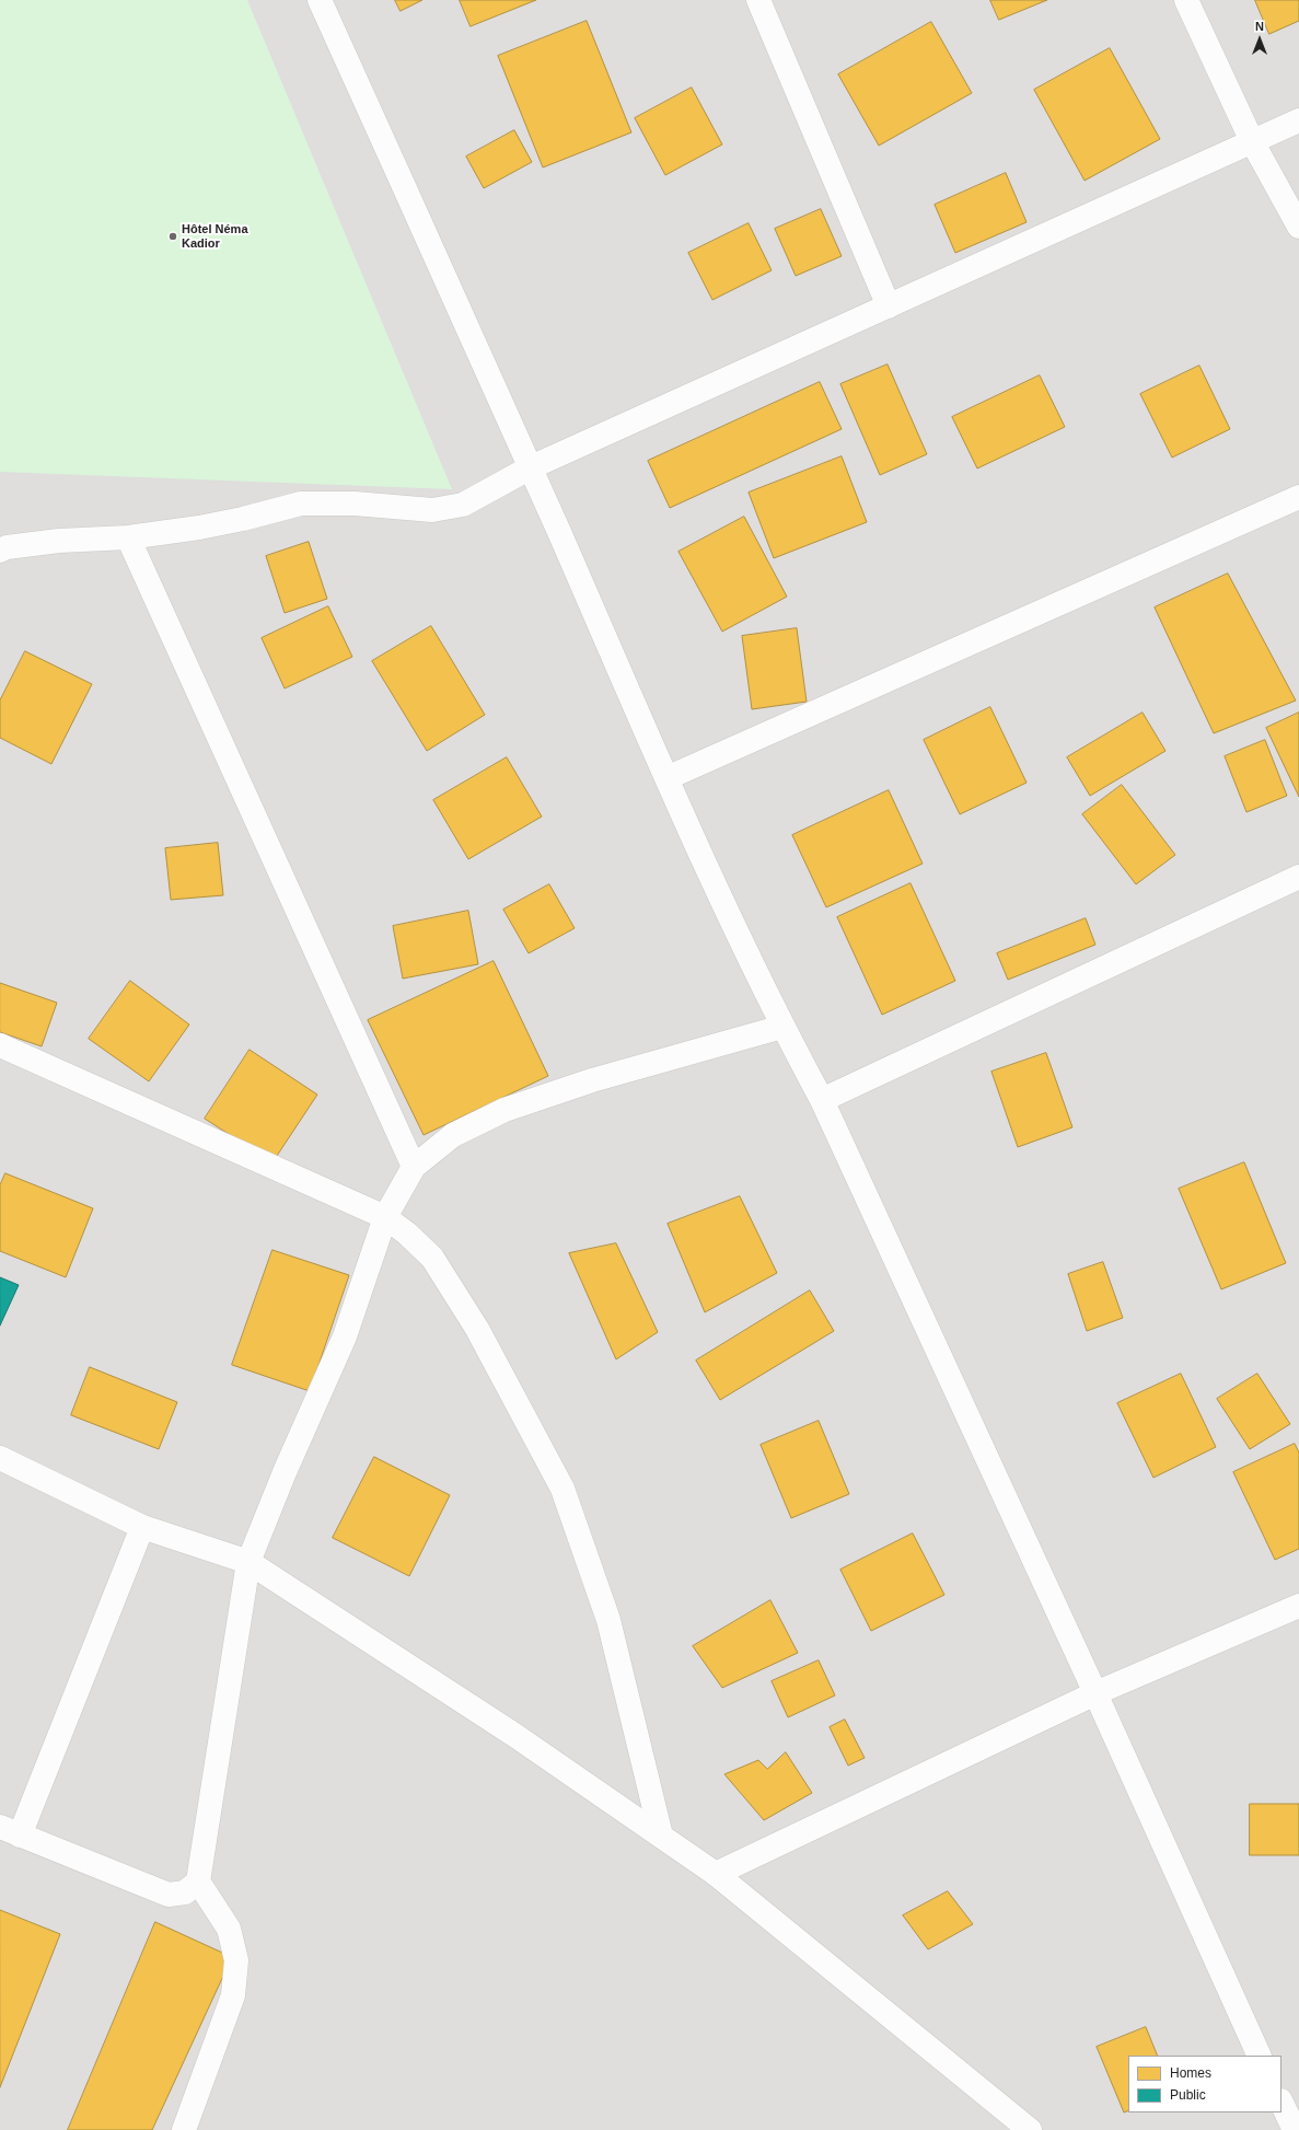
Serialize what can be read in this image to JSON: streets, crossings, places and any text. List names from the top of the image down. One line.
{"places":["Hôtel Néma Kadior"],"legend":["Homes","Public"],"north":"top"}
